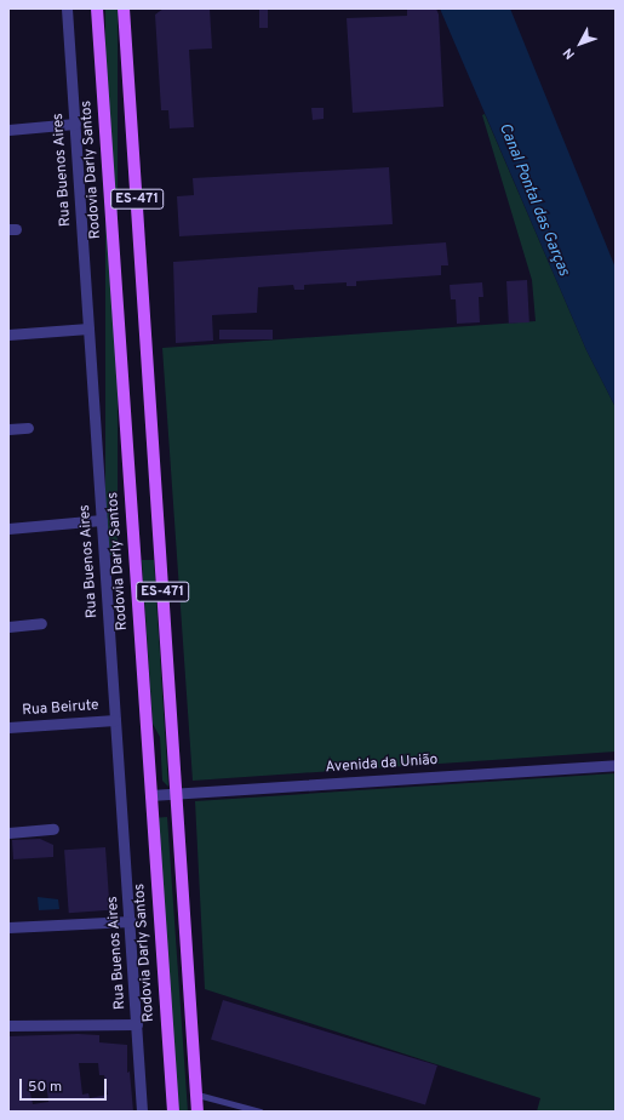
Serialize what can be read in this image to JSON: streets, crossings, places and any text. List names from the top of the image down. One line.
{"streets":{"main road":["Rodovia Darly Santos","ES-471"],"street":["Rua Buenos Aires","Rua Beirute","Avenida da União"]},"crossings":[["Rua Buenos Aires","Rua Beirute"],["Rodovia Darly Santos","Avenida da União"],["ES-471","Avenida da União"]],"water":["Canal Pontal das Garças"],"scale_bar":"50 m","north":"bottom left"}
